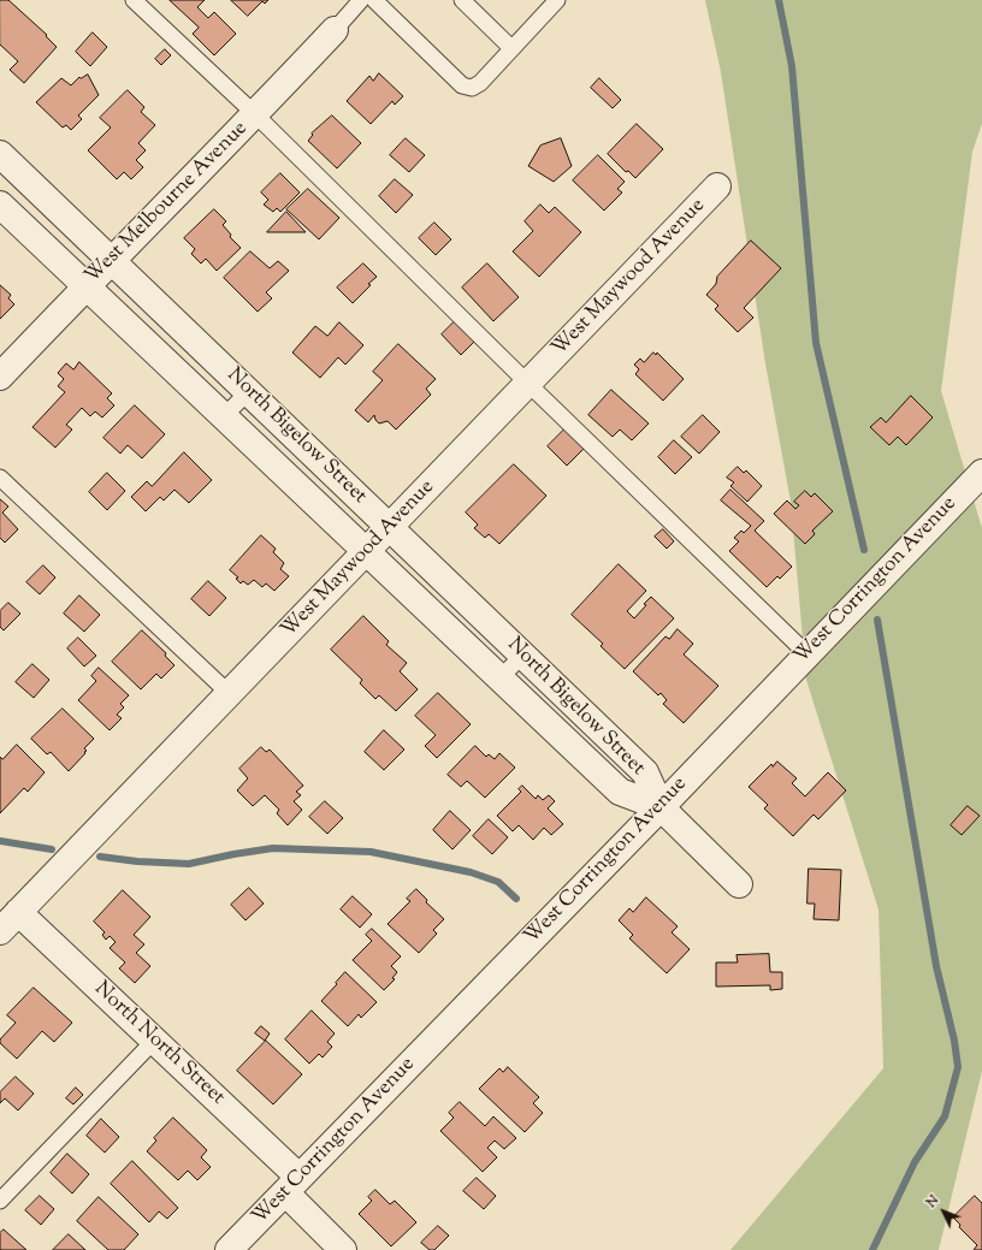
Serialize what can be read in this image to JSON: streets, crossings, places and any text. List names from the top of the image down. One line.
{"streets":{"street":["West Melbourne Avenue","West Maywood Avenue","North Bigelow Street","West Corrington Avenue","North North Street"]},"crossings":[["West Melbourne Avenue","North Bigelow Street"],["West Maywood Avenue","North Bigelow Street"],["West Maywood Avenue","North North Street"],["North Bigelow Street","West Corrington Avenue"],["West Corrington Avenue","North North Street"]],"north":"top left"}
